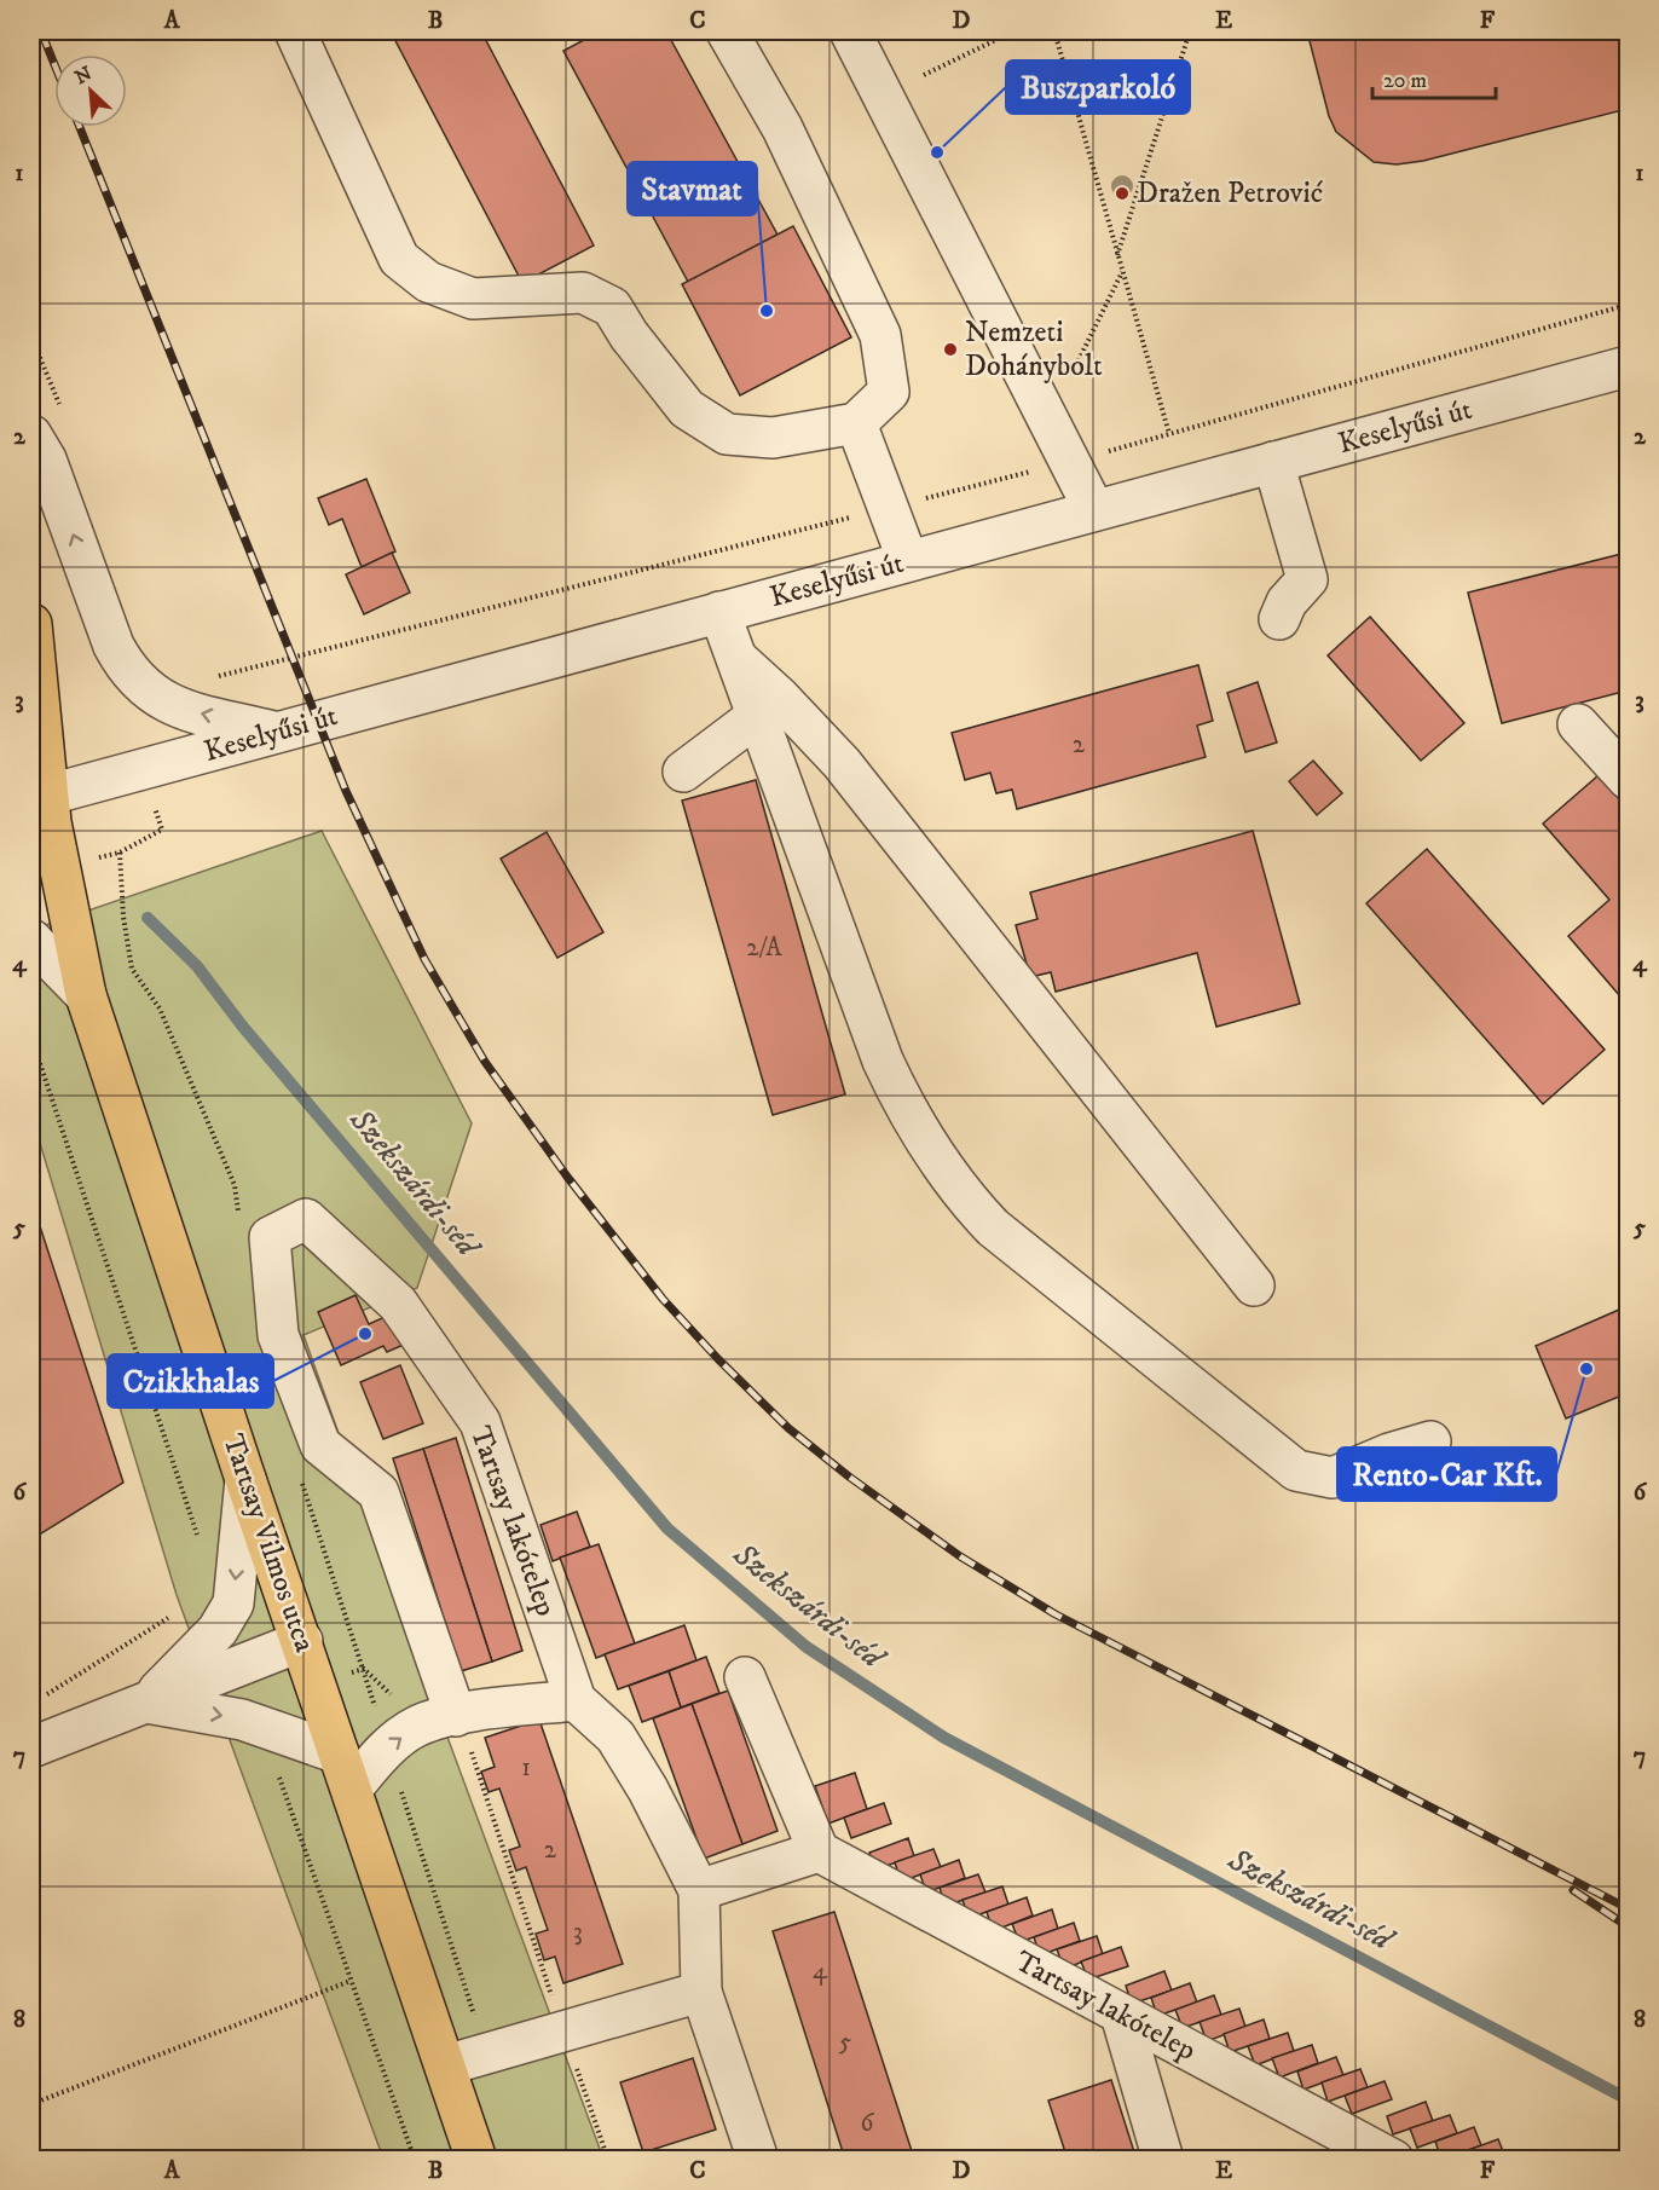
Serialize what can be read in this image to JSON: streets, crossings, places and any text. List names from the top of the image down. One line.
{"streets":{"main road":["Tartsay Vilmos utca"],"street":["Keselyűsi út","Tartsay lakótelep"]},"crossings":[["Keselyűsi út","Tartsay Vilmos utca"]],"water":["Szekszárdi-séd"],"places":["Buszparkoló","Dražen Petrović","Stavmat","Nemzeti Dohánybolt","Czikkhalas","Rento-Car Kft."],"house_numbers":["2","2/A","1","2","3","4","5","6"],"scale_bar":"20 m","north":"top left","grid":{"columns":["A","B","C","D","E","F"],"rows":["1","2","3","4","5","6","7","8"]}}
